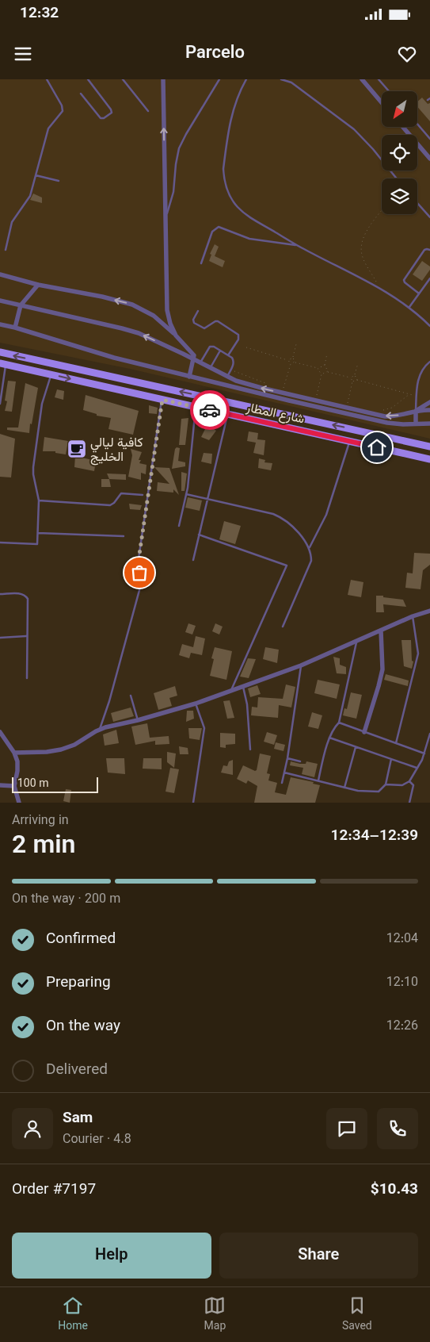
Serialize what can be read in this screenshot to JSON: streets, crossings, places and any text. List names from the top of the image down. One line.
{"streets":{"main road":["شارع المطار"]},"places":{"cafe":["كافية ليالي الخليج"]},"scale_bar":"100 m","north":"bottom left","page":{"status":"12:32","header":"Parcelo","scale":"100 m","heading":["2 min","Arriving in","12:34–12:39"],"panel":["Sam","Courier · 4.8","Order #7197","$10.43"],"bar":"On the way · 200 m","list":[["Confirmed","12:04"],["Preparing","12:10"],["On the way","12:26"],"Delivered"],"buttons":["Help","Share"],"tabs":["Home","Map","Saved"]}}
